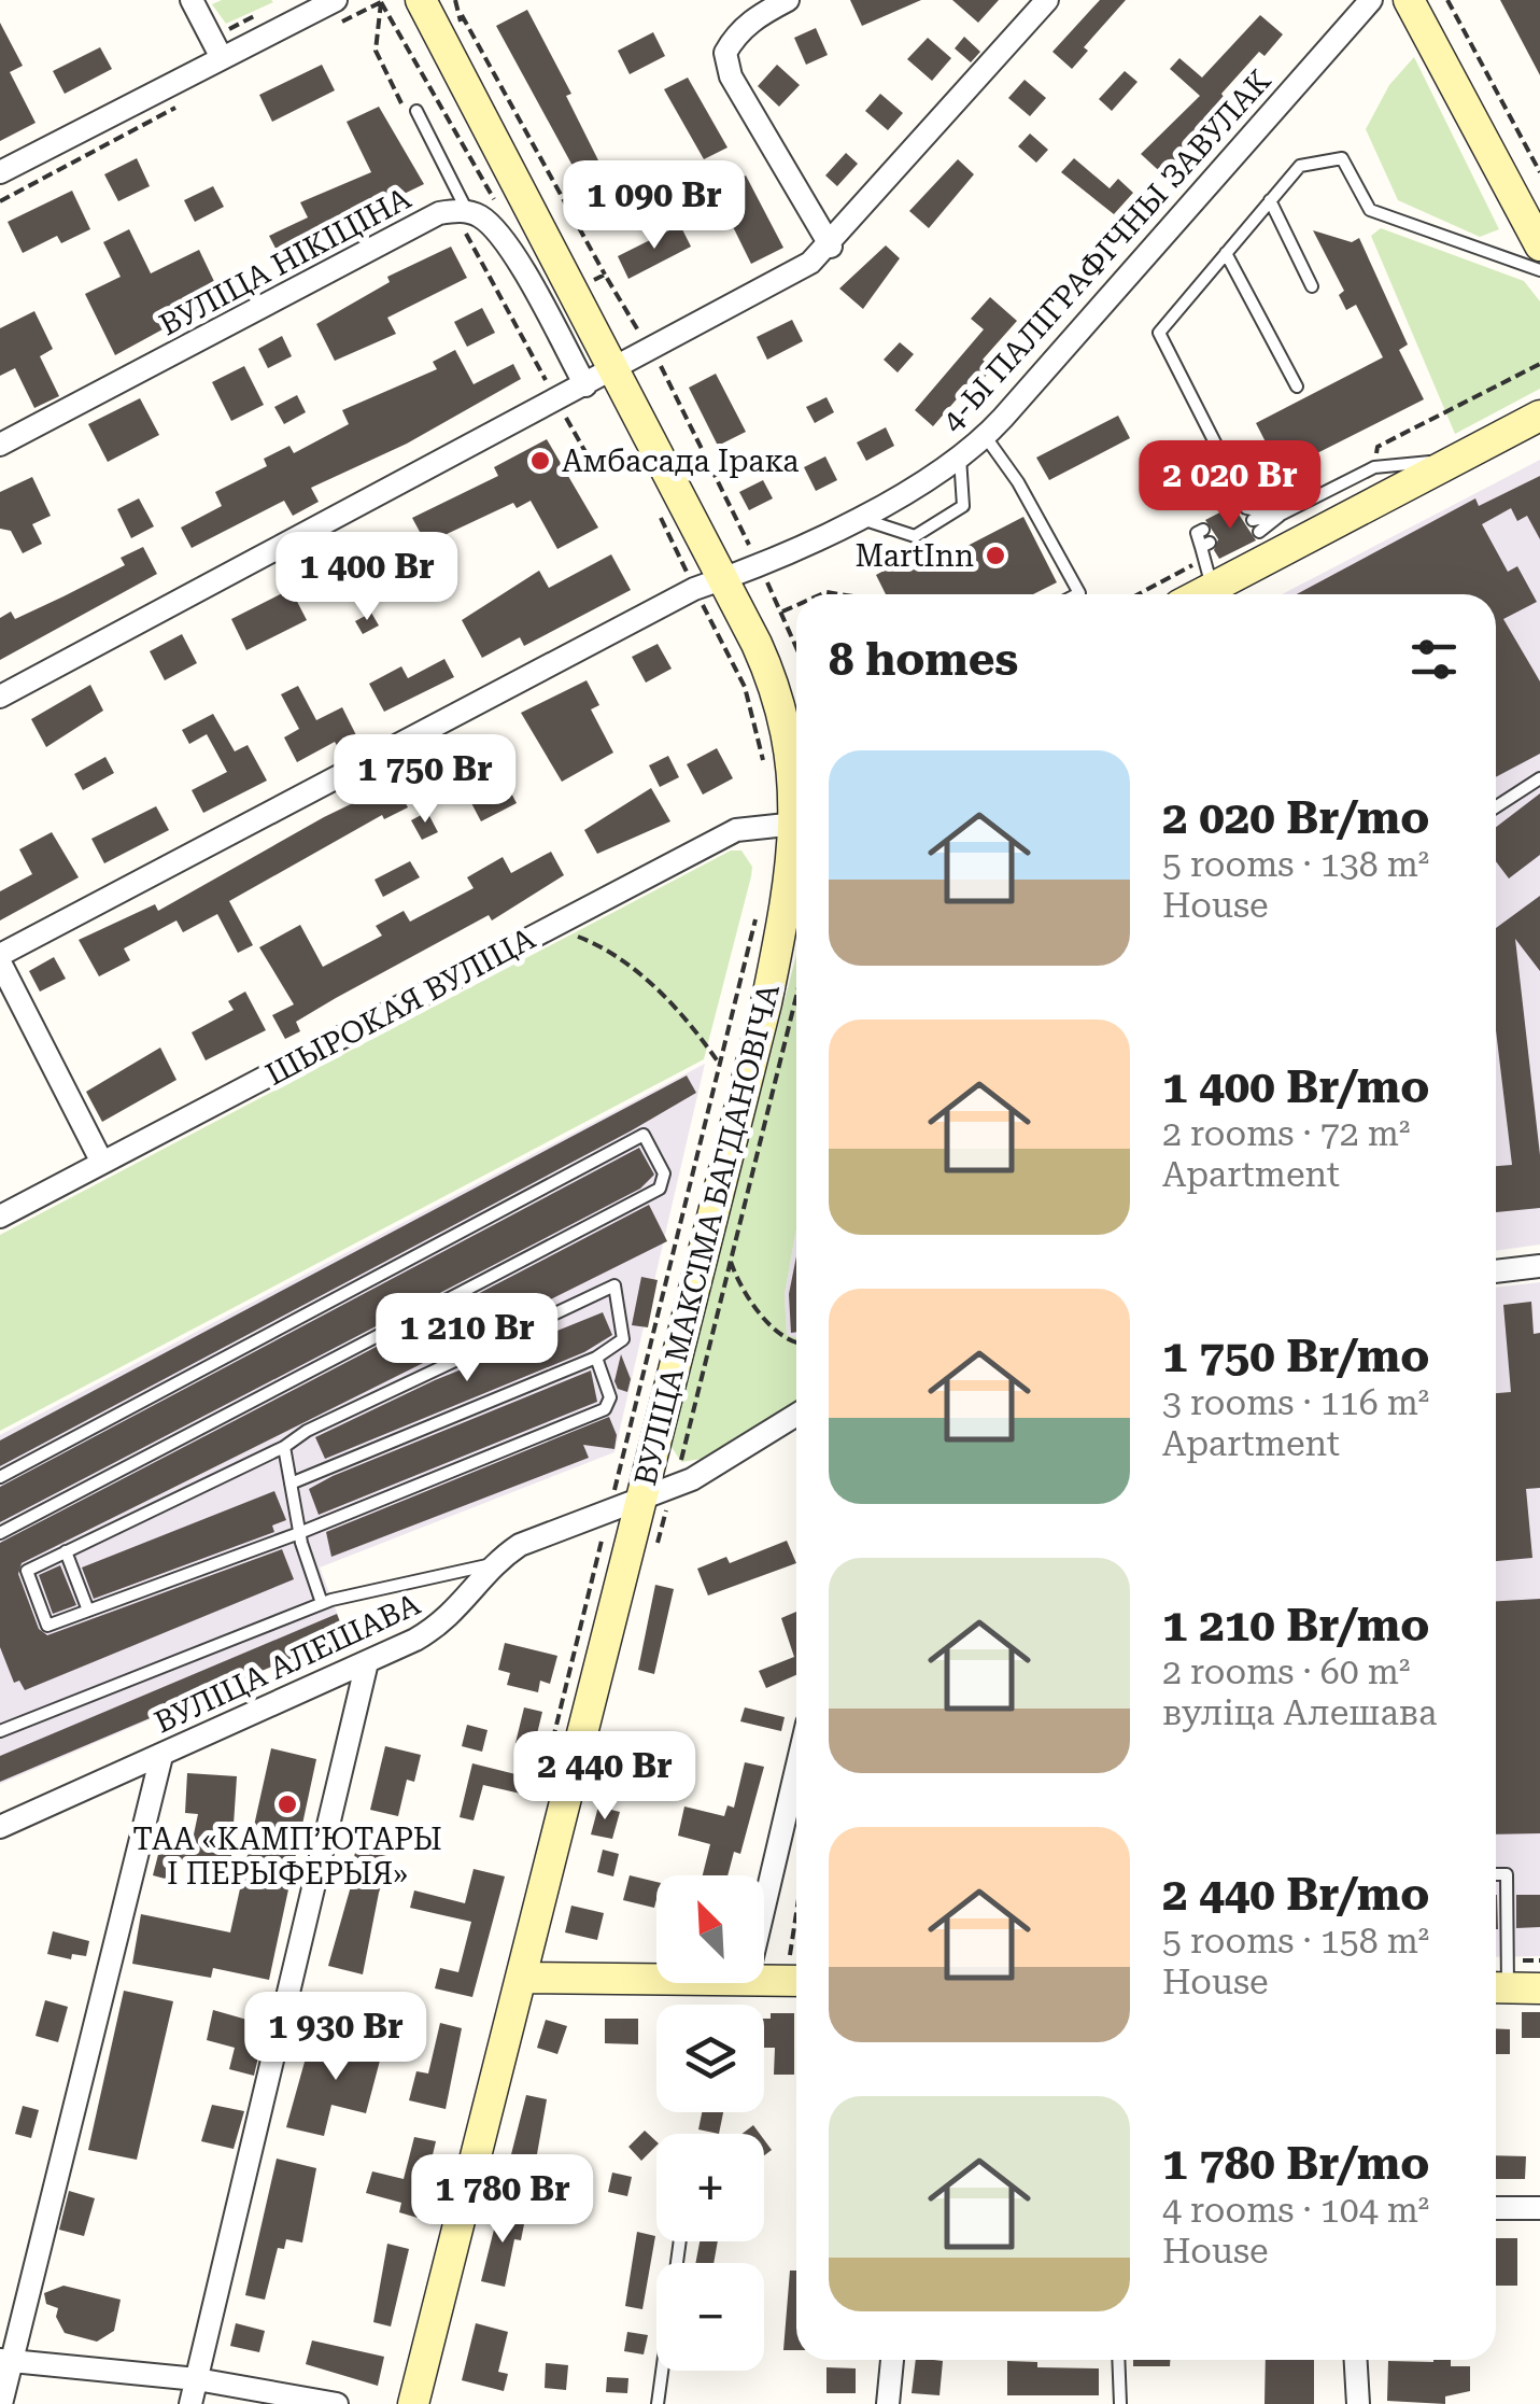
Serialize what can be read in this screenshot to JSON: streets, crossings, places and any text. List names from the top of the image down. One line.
{"streets":{"main road":["ВУЛІЦА МАКСІМА БАГДАНОВІЧА"],"street":["4-Ы ПАЛІГРАФІЧНЫ ЗАВУЛАК","ВУЛІЦА НІКІЦІНА","ШЫРОКАЯ ВУЛІЦА","ВУЛІЦА АЛЕШАВА"]},"crossings":[["4-Ы ПАЛІГРАФІЧНЫ ЗАВУЛАК","ВУЛІЦА МАКСІМА БАГДАНОВІЧА"],["ВУЛІЦА МАКСІМА БАГДАНОВІЧА","ВУЛІЦА АЛЕШАВА"]],"places":["Амбасада Ірака","MartInn","ТАА «КАМПʼЮТАРЫ I ПЕРЫФЕРЫЯ»"],"north":"top left","page":{"price":["1 090 Br","2 020 Br","1 400 Br","1 750 Br","1 210 Br","2 440 Br","1 930 Br","1 780 Br"],"heading":"8 homes","list":[{"name":"2 020 Br/mo","note":"5 rooms · 138 m² · House"},{"name":"1 400 Br/mo","note":"2 rooms · 72 m² · Apartment"},{"name":"1 750 Br/mo","note":"3 rooms · 116 m² · Apartment"},{"name":"1 210 Br/mo","note":"2 rooms · 60 m² · вуліца Алешава"},{"name":"2 440 Br/mo","note":"5 rooms · 158 m² · House"},{"name":"1 780 Br/mo","note":"4 rooms · 104 m² · House"}],"map_buttons":["+","−"]}}
